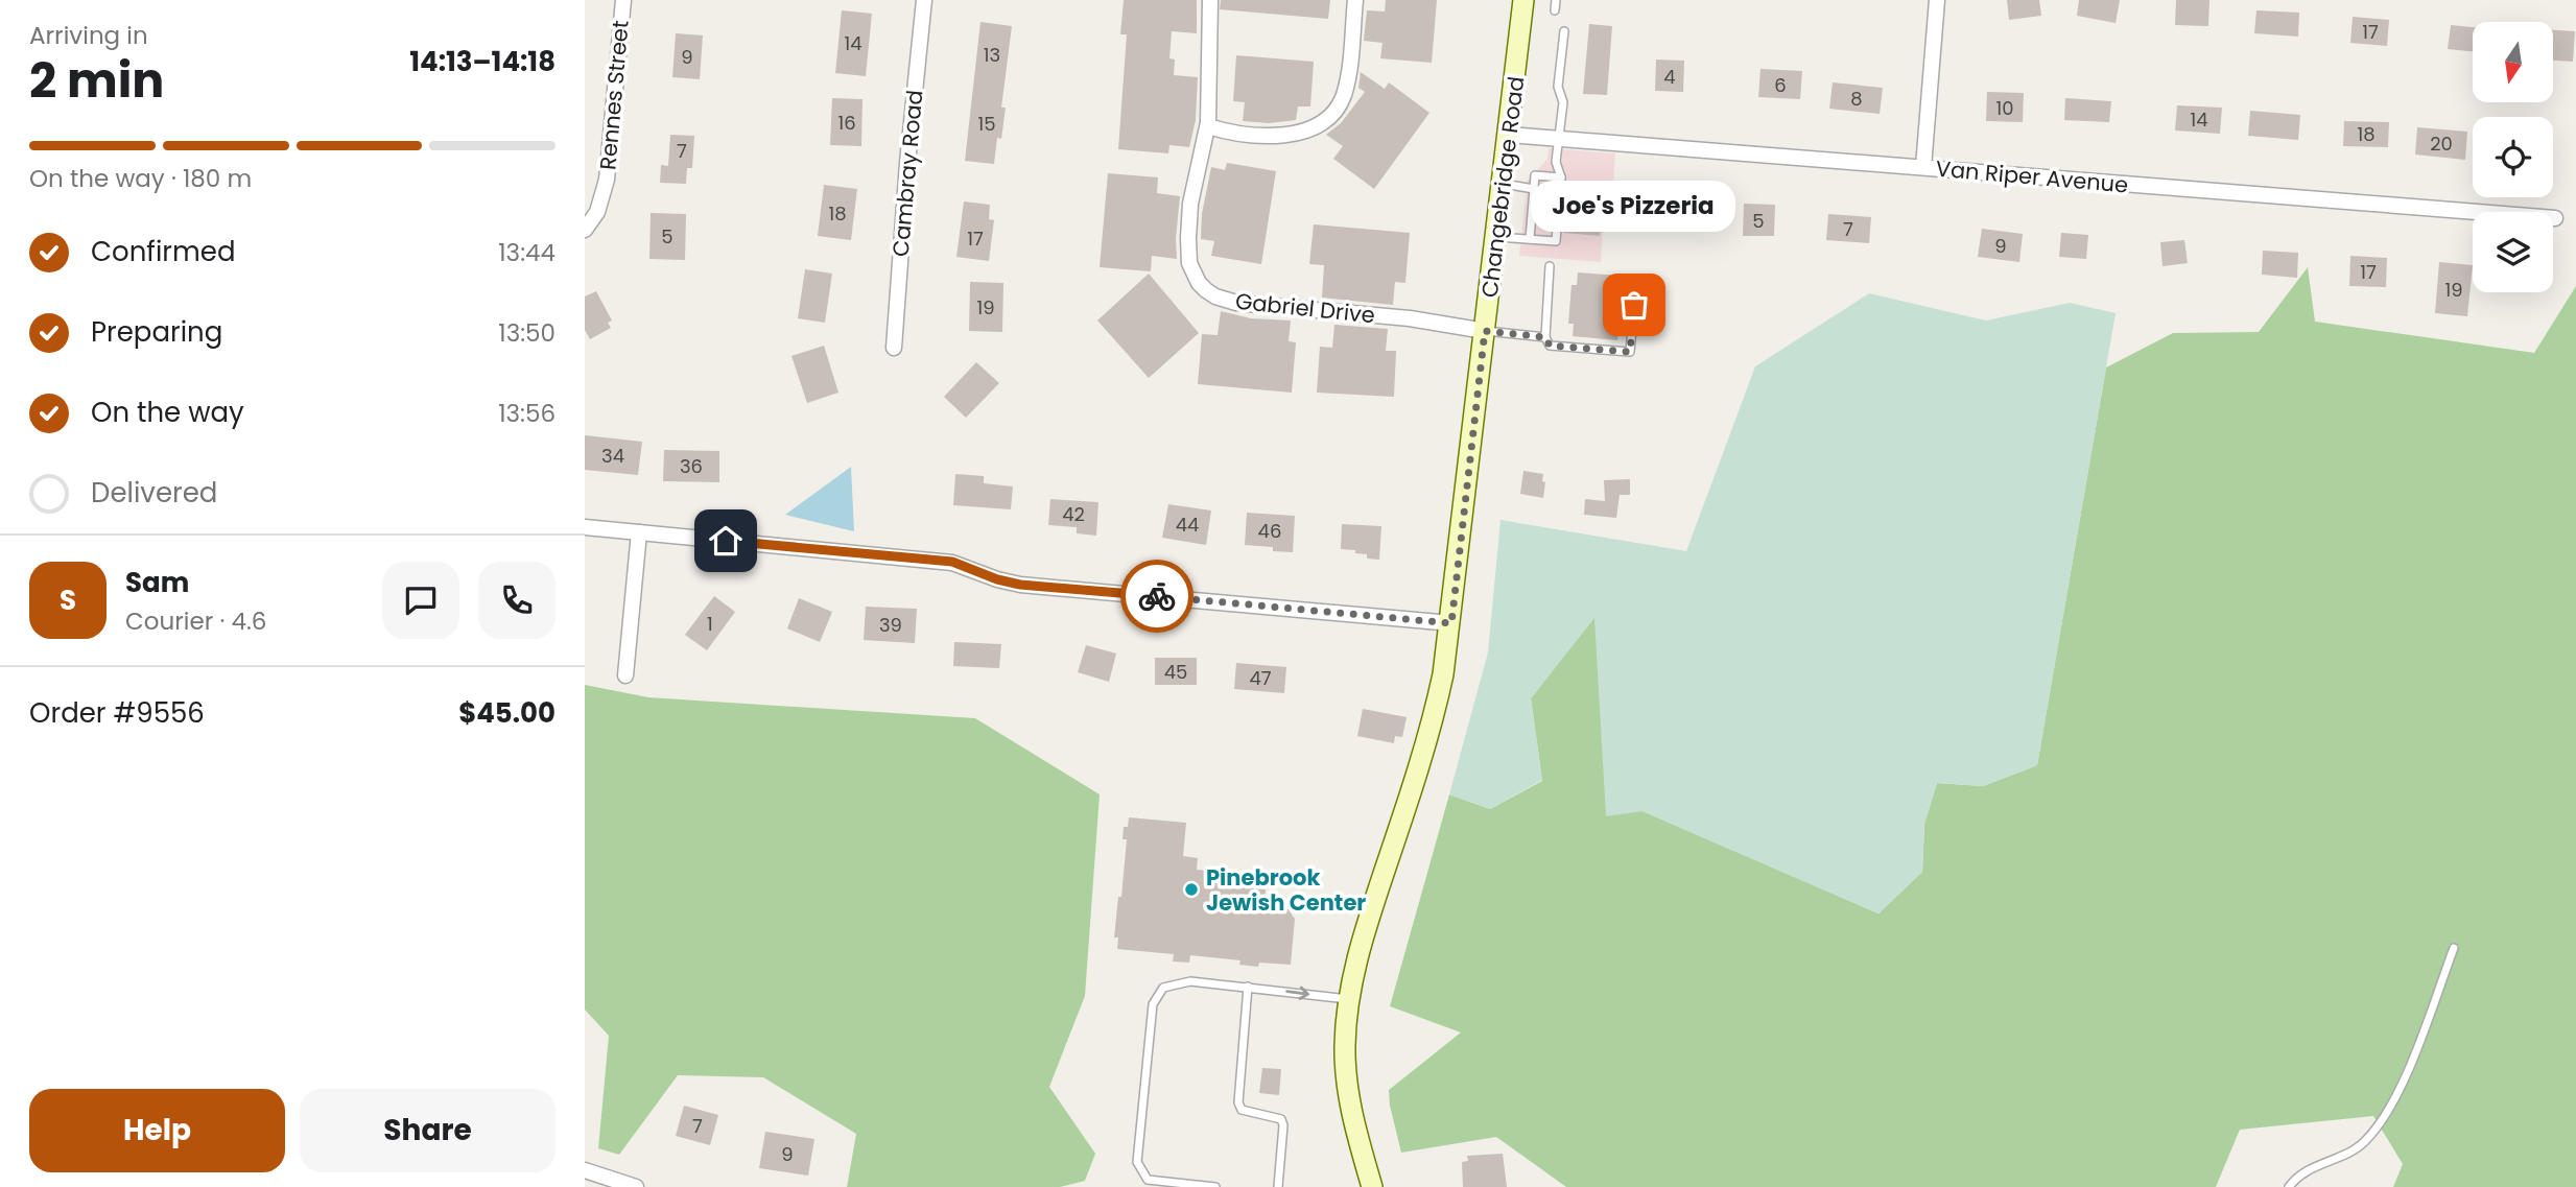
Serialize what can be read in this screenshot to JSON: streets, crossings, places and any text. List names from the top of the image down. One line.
{"streets":{"main road":["Changebridge Road"],"street":["Rennes Street","Cambray Road","Van Riper Avenue","Gabriel Drive"]},"crossings":[["Van Riper Avenue","Changebridge Road"],["Changebridge Road","Gabriel Drive"]],"places":["Joe's Pizzeria","Pinebrook Jewish Center"],"house_numbers":["17","14","13","9","4","6","8","10","14","16","15","18","20","7","18","5","7","5","17","9","17","19","19","34","36","42","44","46","1","39","45","47","7","9"],"north":"bottom","page":{"heading":["2 min","Arriving in","14:13–14:18"],"panel":["Sam","Courier · 4.6","Order #9556","$45.00"],"bar":"On the way · 180 m","bubble":"Joe's Pizzeria","list":[["Confirmed","13:44"],["Preparing","13:50"],["On the way","13:56"],"Delivered"],"round":"S","buttons":["Help","Share"]}}
